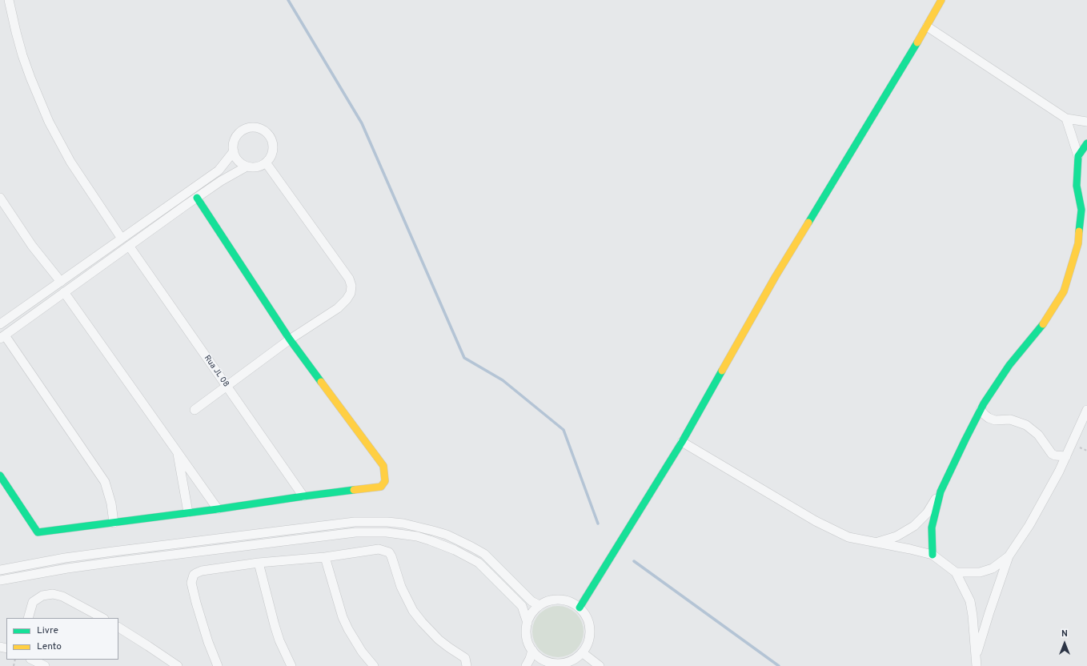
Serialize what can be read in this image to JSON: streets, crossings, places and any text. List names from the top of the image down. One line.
{"streets":{"street":["Rua JL 08"]},"legend":["Livre","Lento"],"north":"top"}
